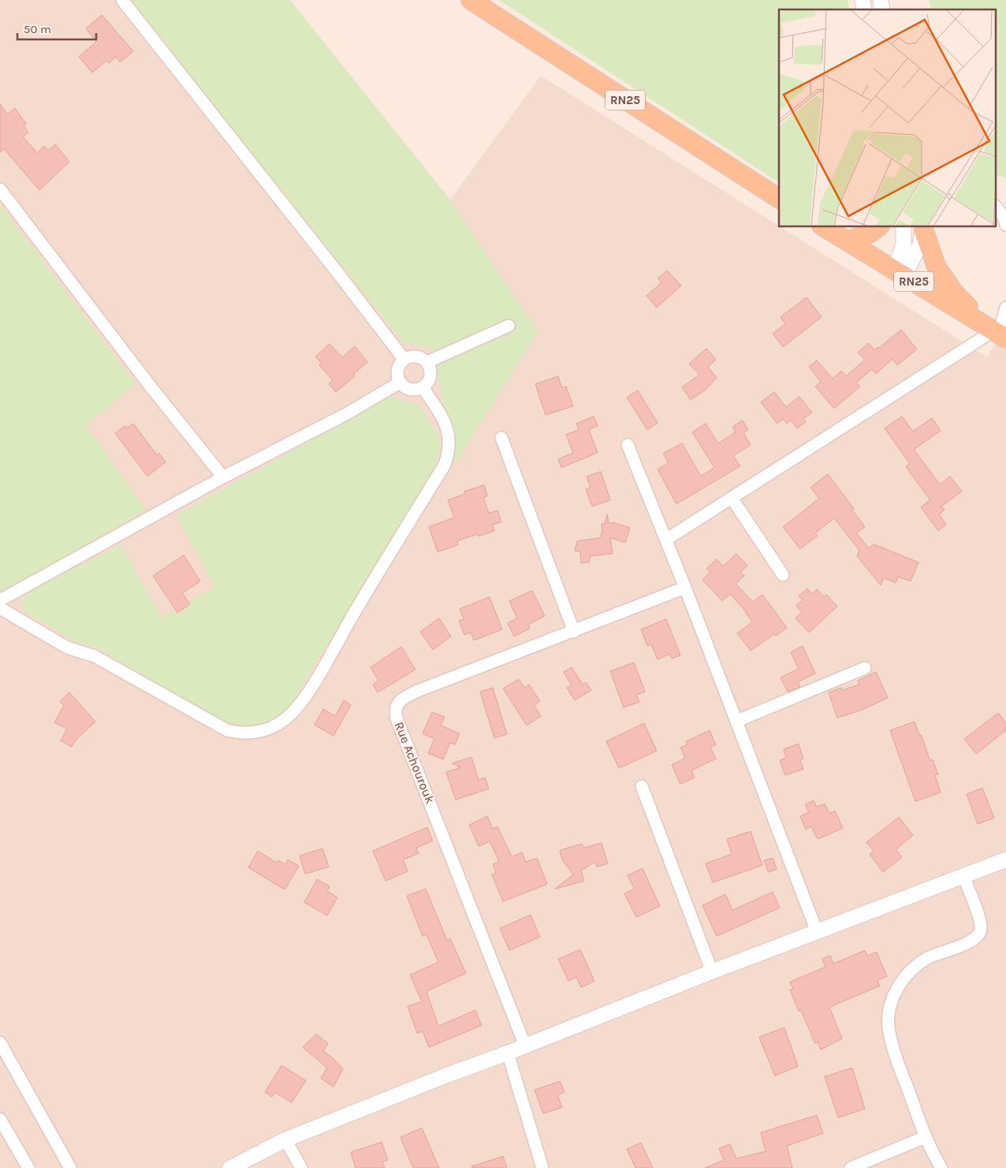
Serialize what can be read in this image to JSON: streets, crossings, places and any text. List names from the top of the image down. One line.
{"streets":{"main road":["RN25"],"street":["Rue Achourouk"]},"scale_bar":"50 m"}
